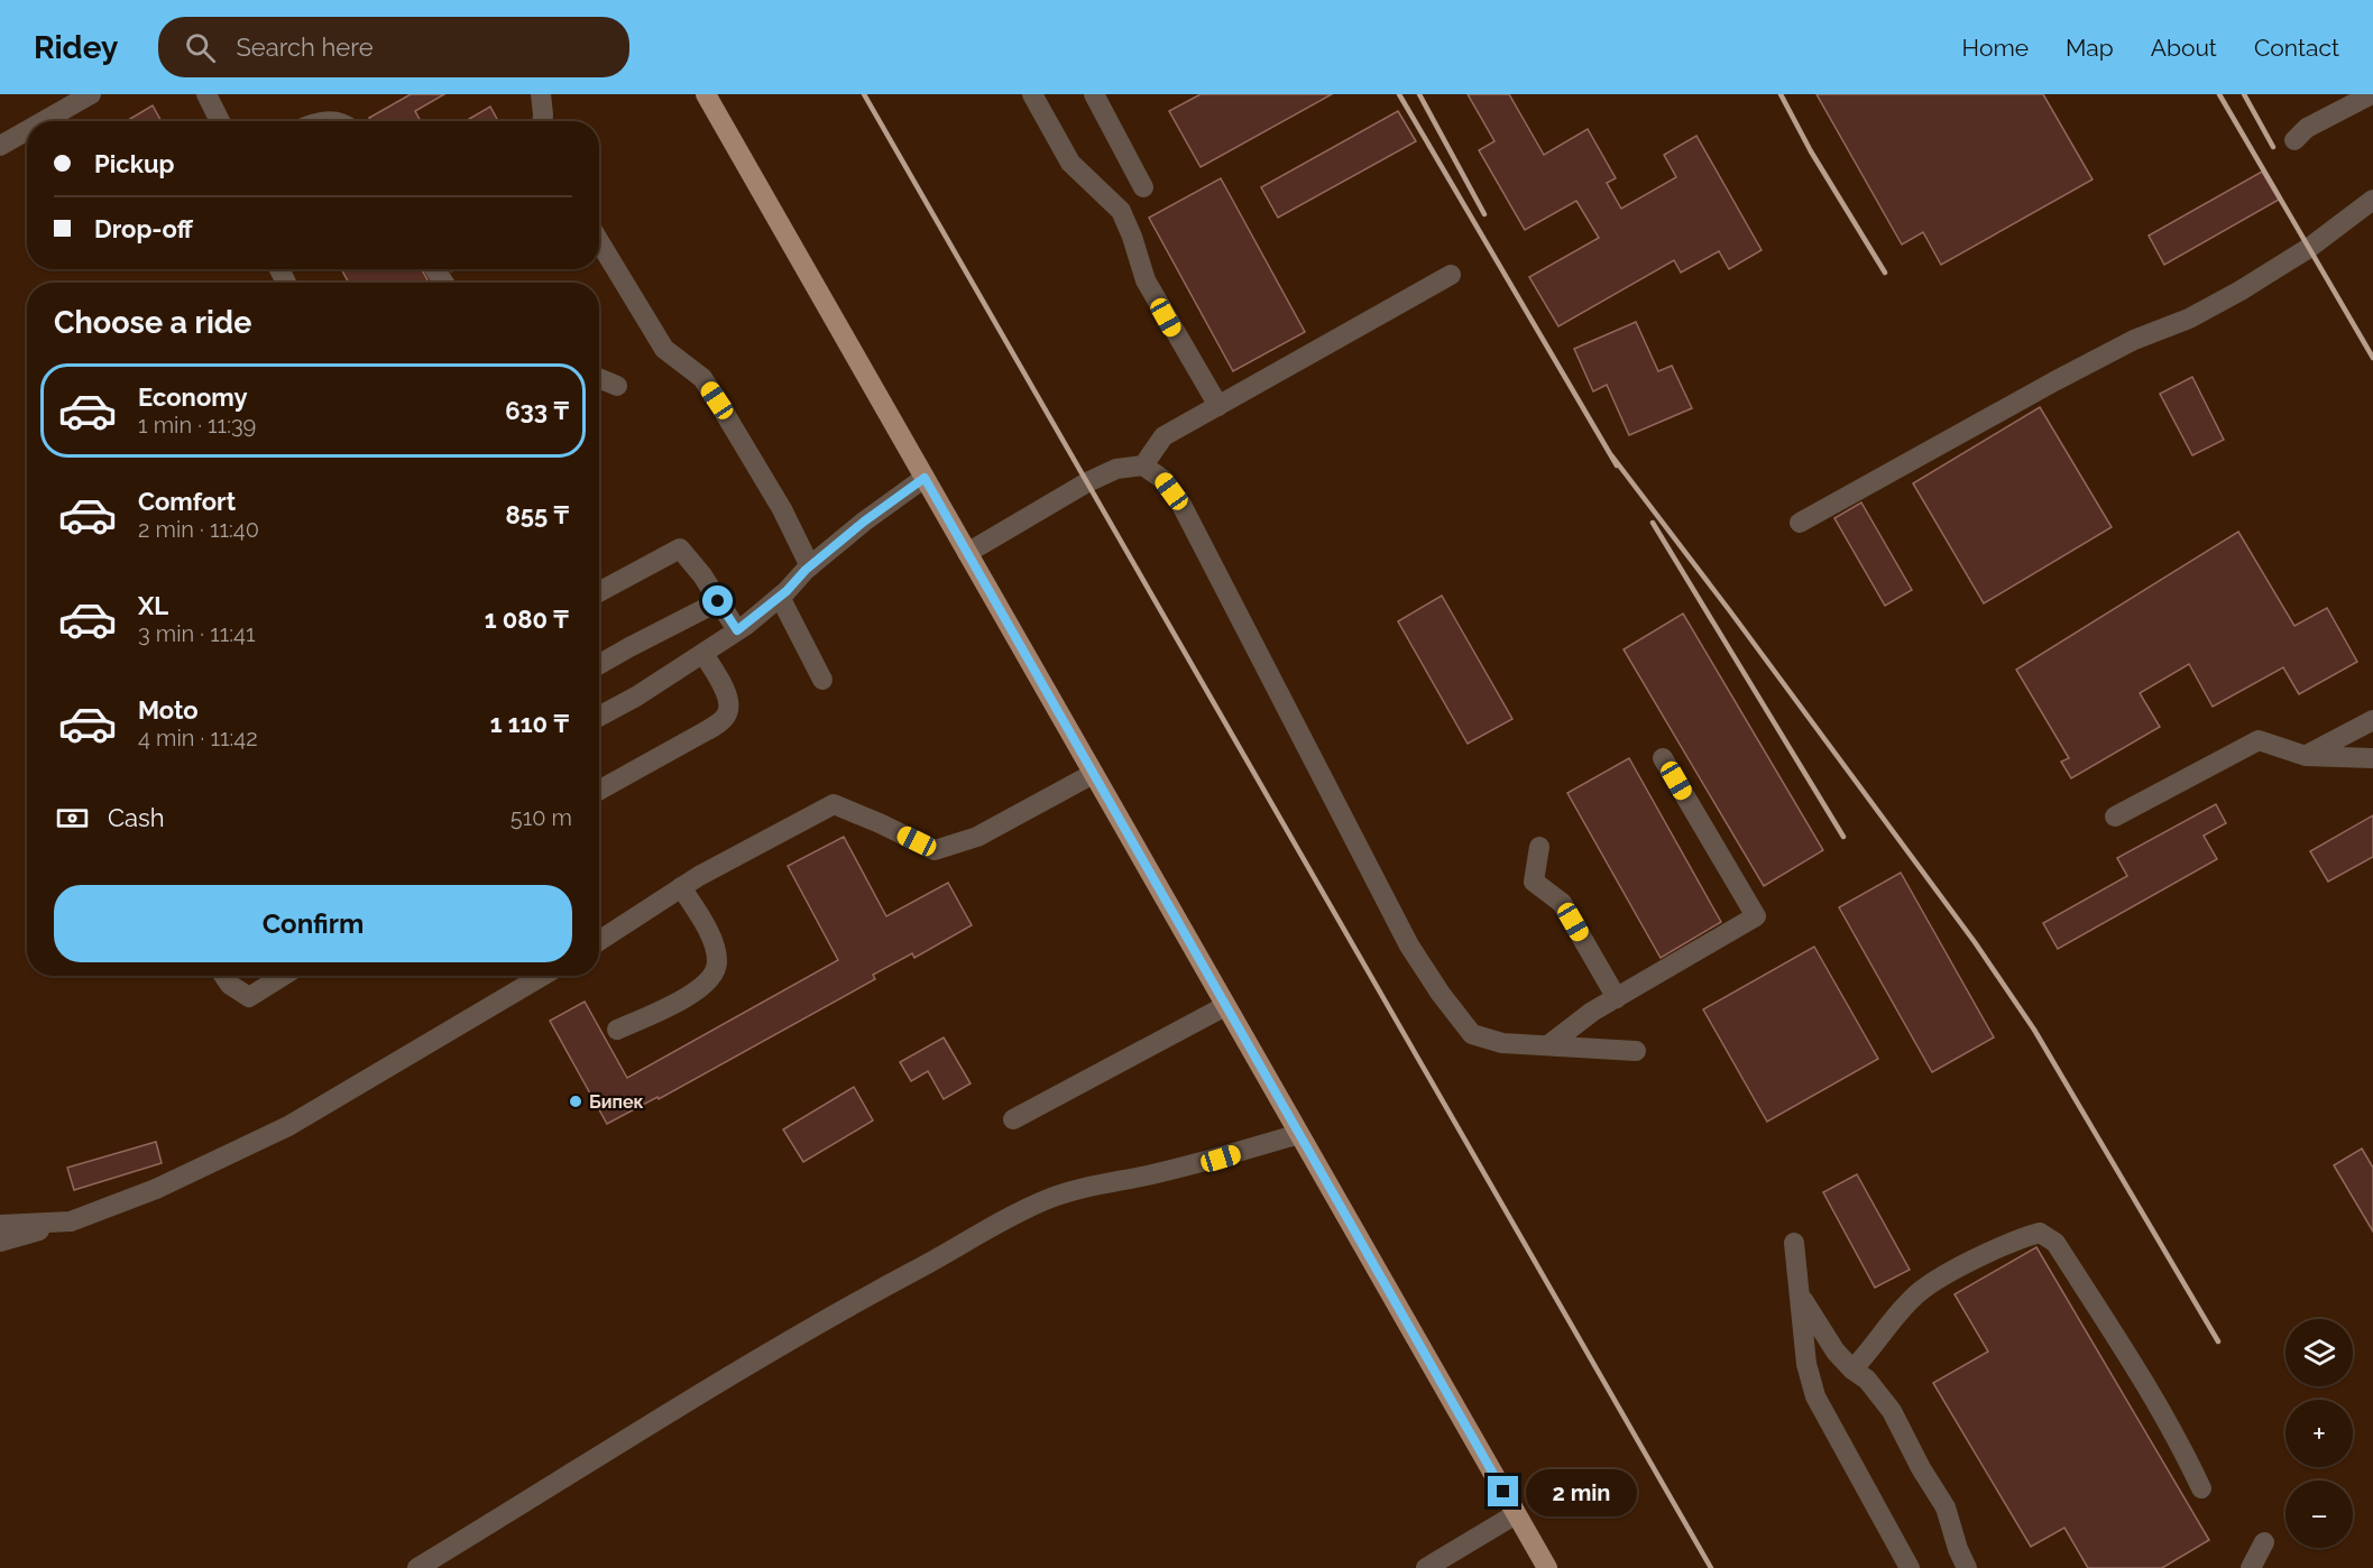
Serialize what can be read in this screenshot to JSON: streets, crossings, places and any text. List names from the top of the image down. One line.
{"places":["Бипек"],"page":{"header":"Ridey","search":"Search here","nav":["Home","Map","About","Contact"],"banner":["Pickup","Drop-off"],"heading":"Choose a ride","list":[{"name":"Economy","note":"1 min · 11:39","value":"633 ₸"},{"name":"Comfort","note":"2 min · 11:40","value":"855 ₸"},{"name":"XL","note":"3 min · 11:41","value":"1 080 ₸"},{"name":"Moto","note":"4 min · 11:42","value":"1 110 ₸"}],"pay":["Cash","510 m"],"buttons":"Confirm","map_buttons":["+","−"],"bubble":"2 min"}}
